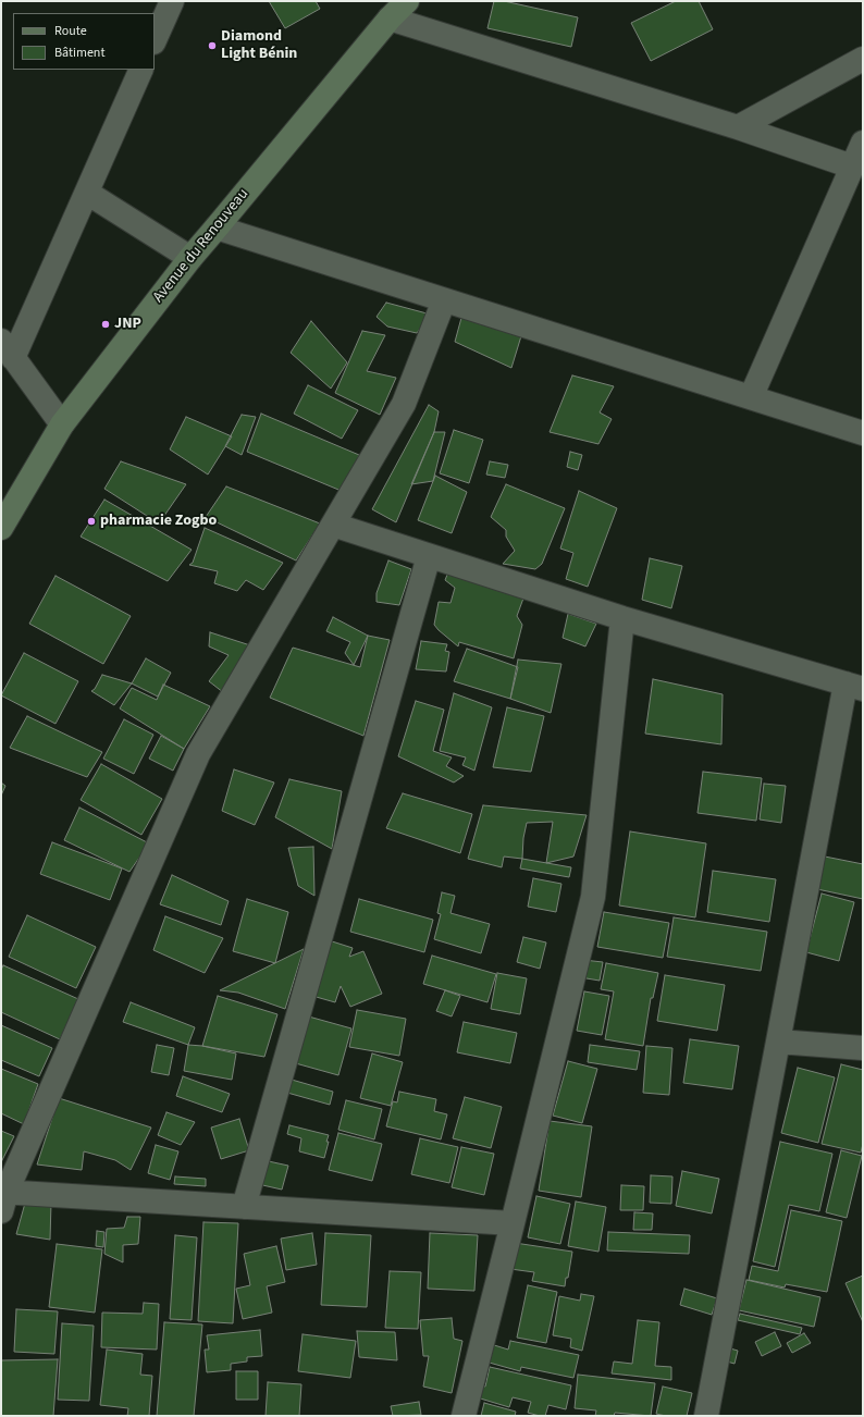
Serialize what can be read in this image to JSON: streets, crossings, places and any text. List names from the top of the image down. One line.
{"streets":{"main road":["Avenue du Renouveau"]},"places":["Diamond Light Bénin","JNP","pharmacie Zogbo"],"legend":["Route","Bâtiment"]}
